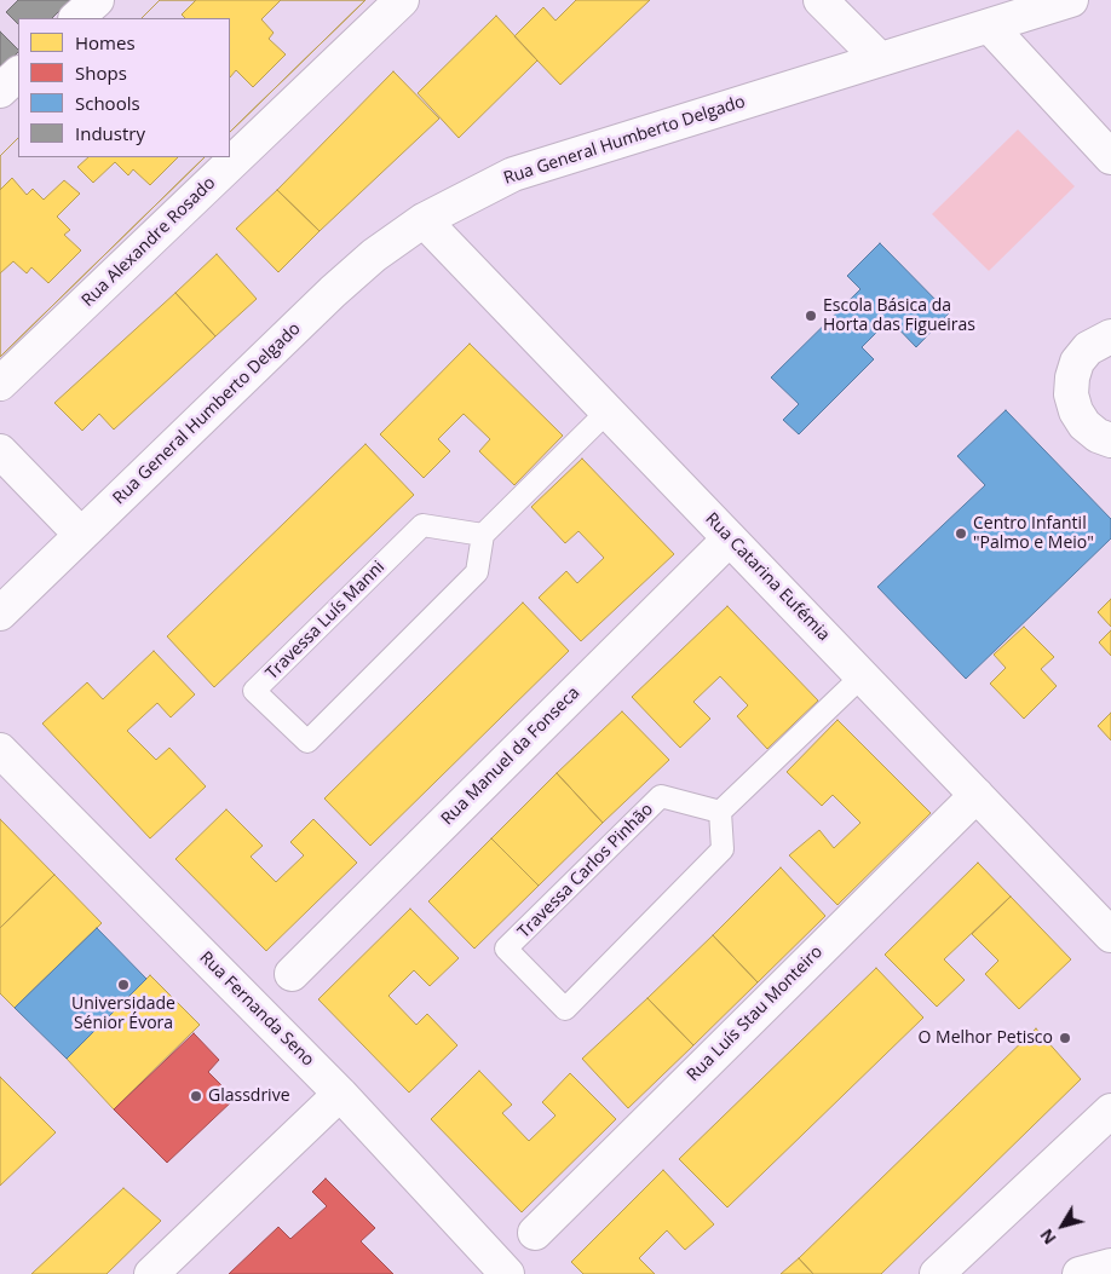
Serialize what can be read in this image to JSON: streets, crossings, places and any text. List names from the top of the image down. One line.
{"streets":{"street":["Rua General Humberto Delgado","Rua Alexandre Rosado","Rua Catarina Eufémia","Rua Manuel da Fonseca","Rua Fernanda Seno","Rua Luís Stau Monteiro"],"lane":["Travessa Luís Manni","Travessa Carlos Pinhão"]},"crossings":[["Rua General Humberto Delgado","Rua Catarina Eufémia"],["Rua Catarina Eufémia","Rua Manuel da Fonseca"],["Rua Catarina Eufémia","Rua Luís Stau Monteiro"]],"places":["Escola Básica da Horta das Figueiras","Centro Infantil \"Palmo e Meio\"","Universidade Sénior Évora","O Melhor Petisco","Glassdrive"],"legend":["Homes","Shops","Schools","Industry"],"north":"bottom left"}
